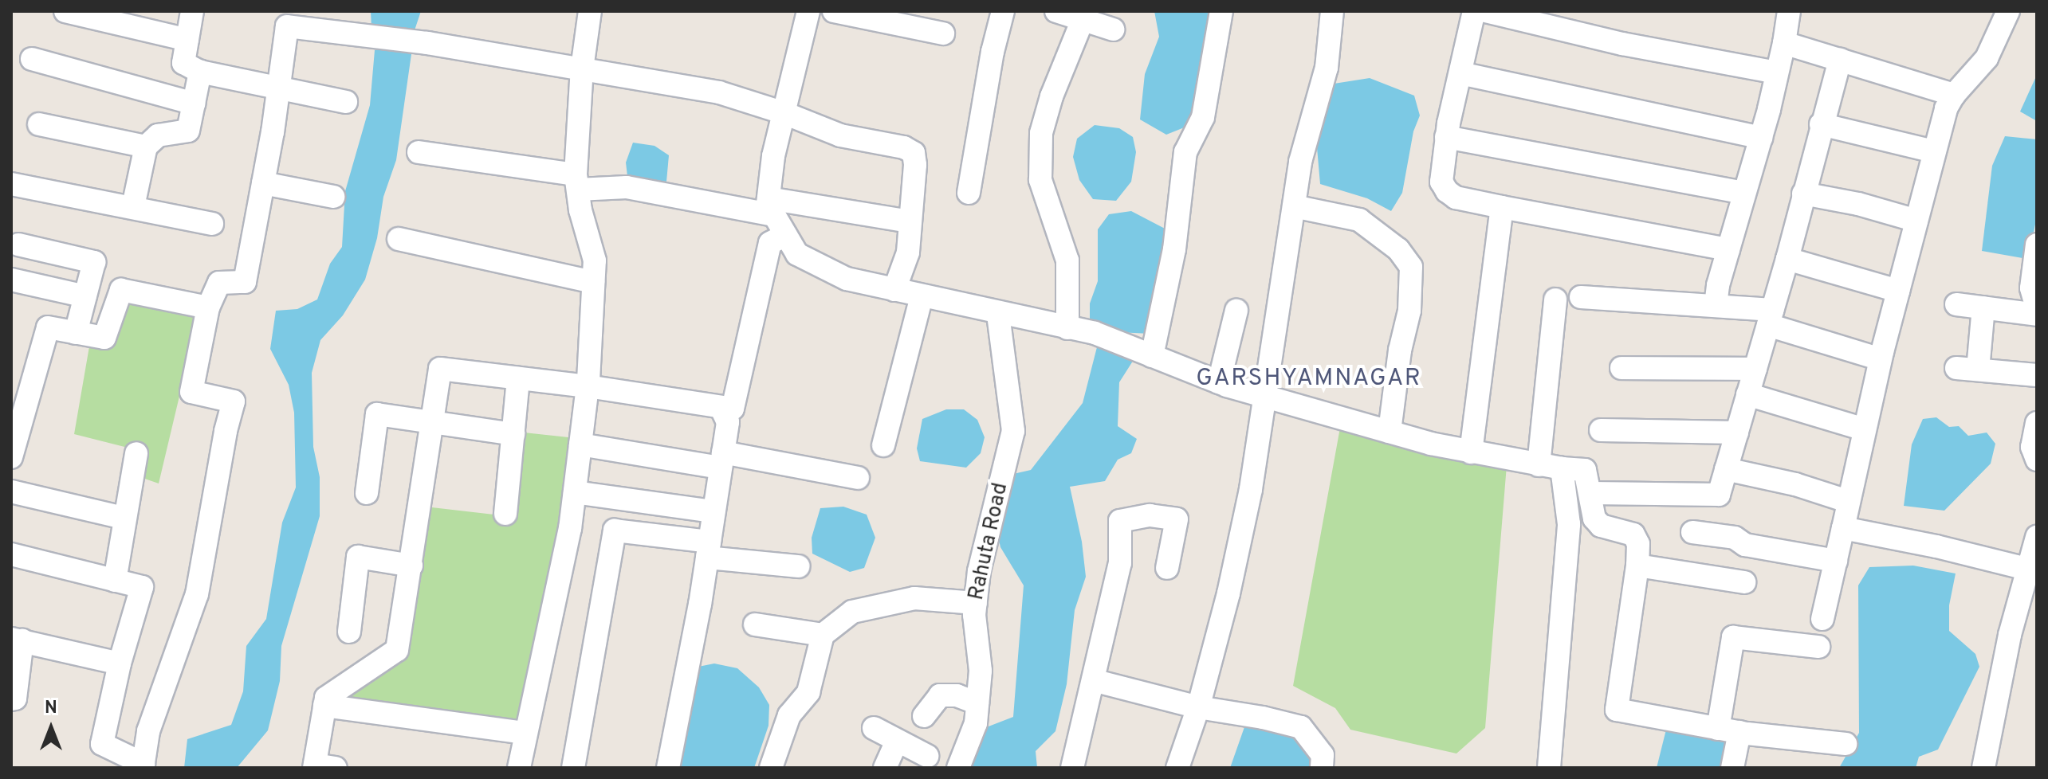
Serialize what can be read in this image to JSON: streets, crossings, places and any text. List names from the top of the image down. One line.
{"streets":{"street":["Rahuta Road"]},"districts":["GARSHYAMNAGAR"],"north":"top"}
